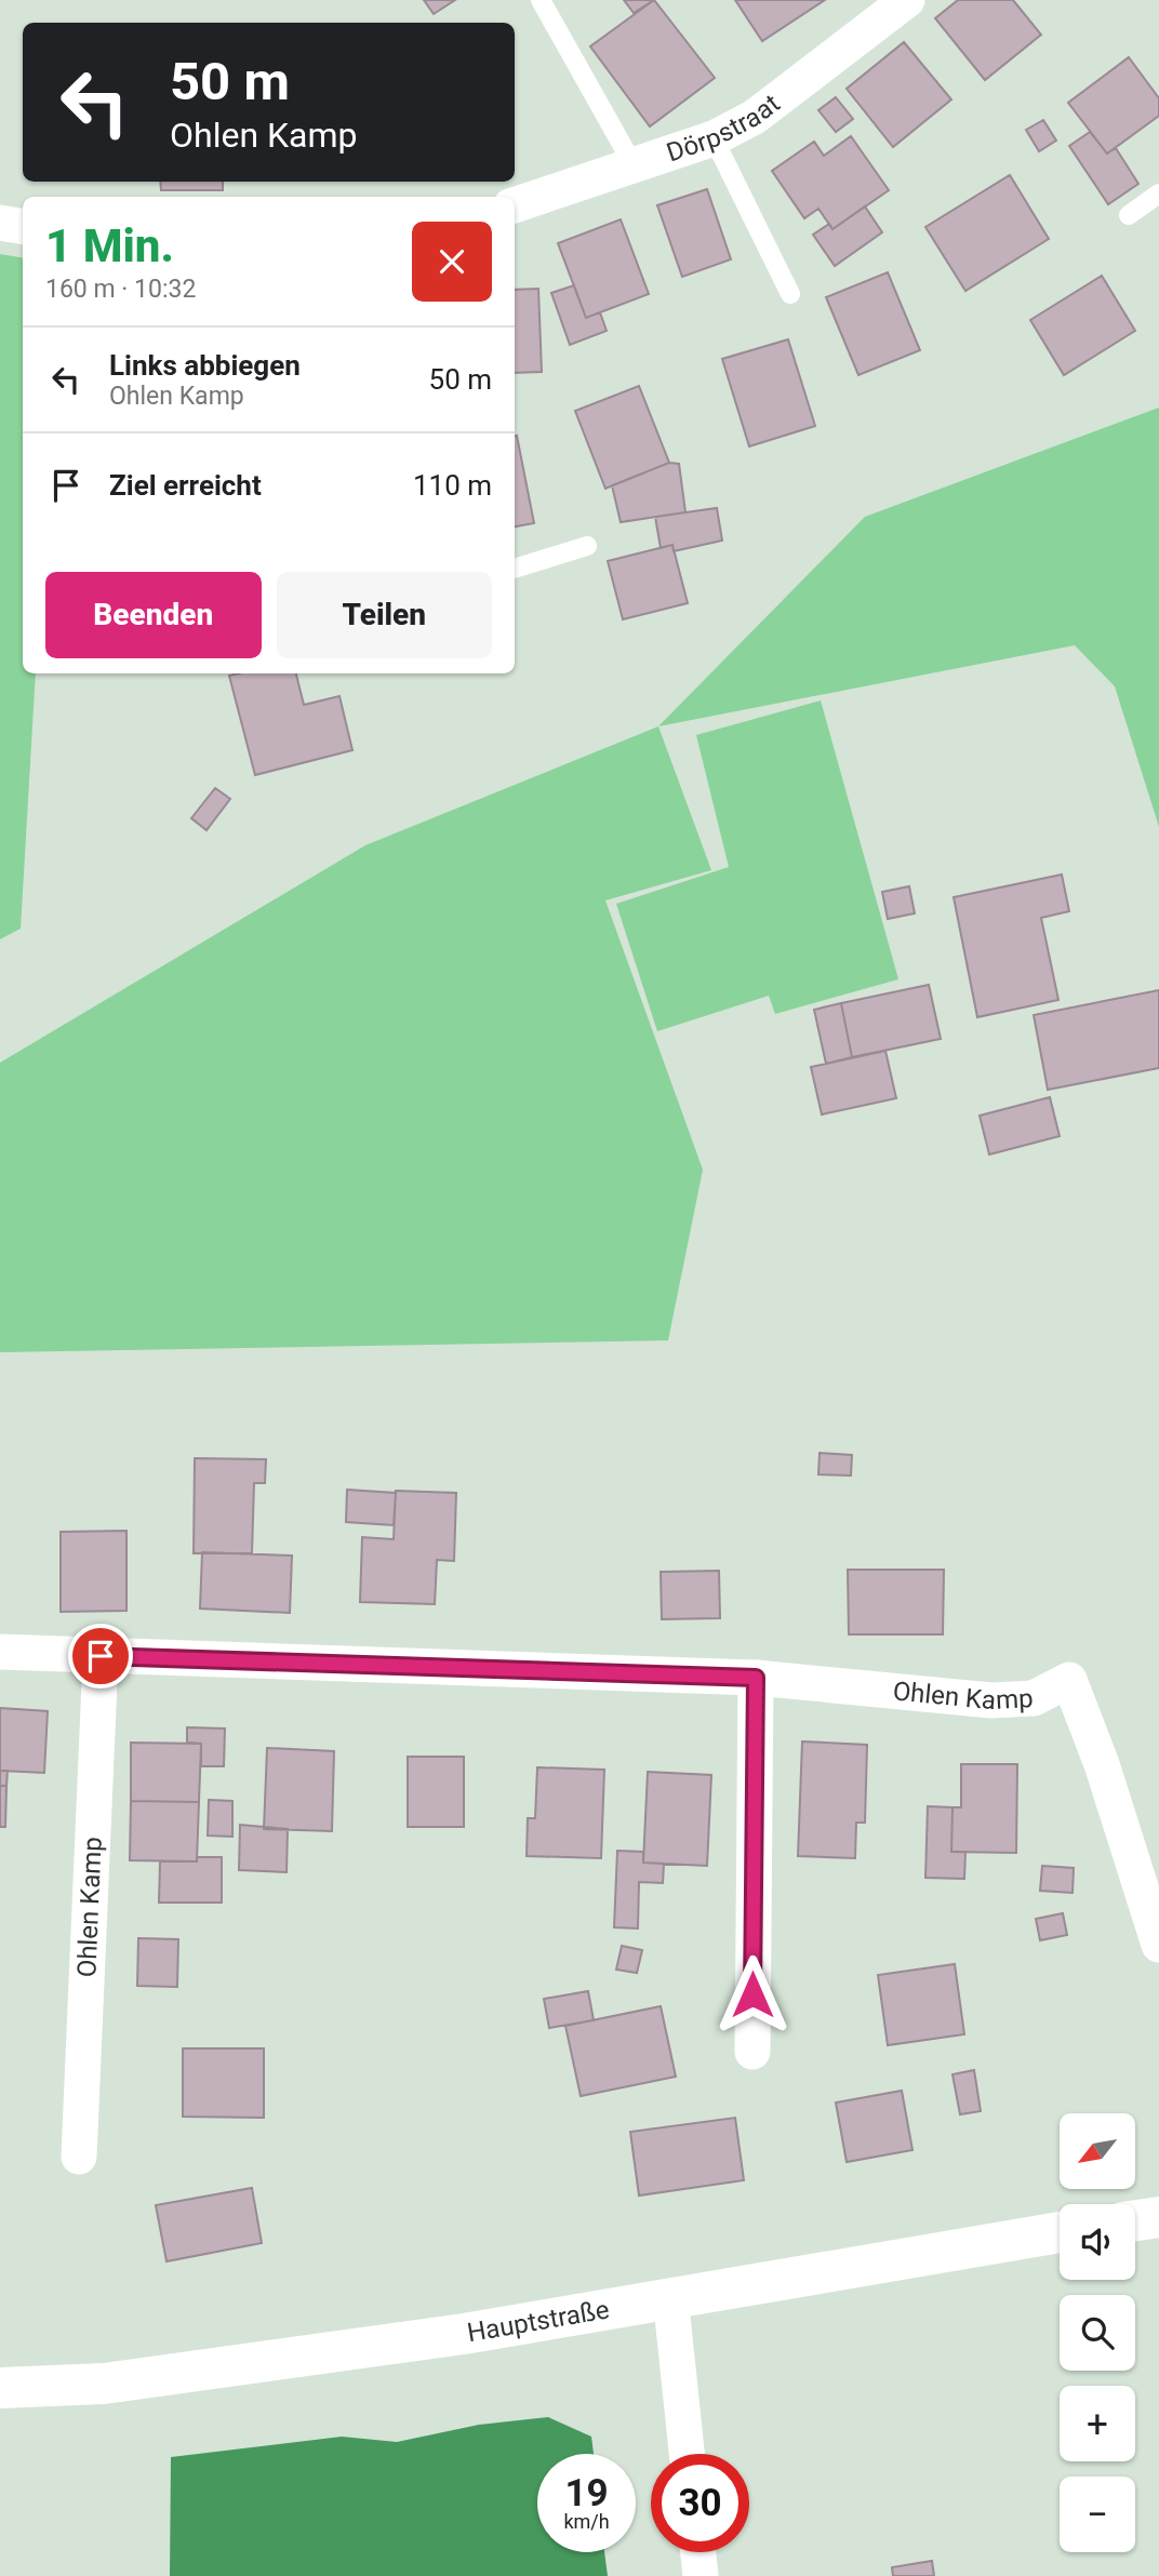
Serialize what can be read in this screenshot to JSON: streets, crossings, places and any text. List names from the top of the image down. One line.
{"streets":{"street":["Dörpstraat","Ohlen Kamp","Hauptstraße"]},"north":"bottom left","page":{"turn":["50 m","Ohlen Kamp"],"heading":["1 Min.","160 m · 10:32"],"list":[{"name":"Links abbiegen","note":"Ohlen Kamp","value":"50 m"},{"name":"Ziel erreicht","value":"110 m"}],"buttons":["Beenden","Teilen"],"map_buttons":["+","−"],"speed":"19 km/h","limit":"30"}}
